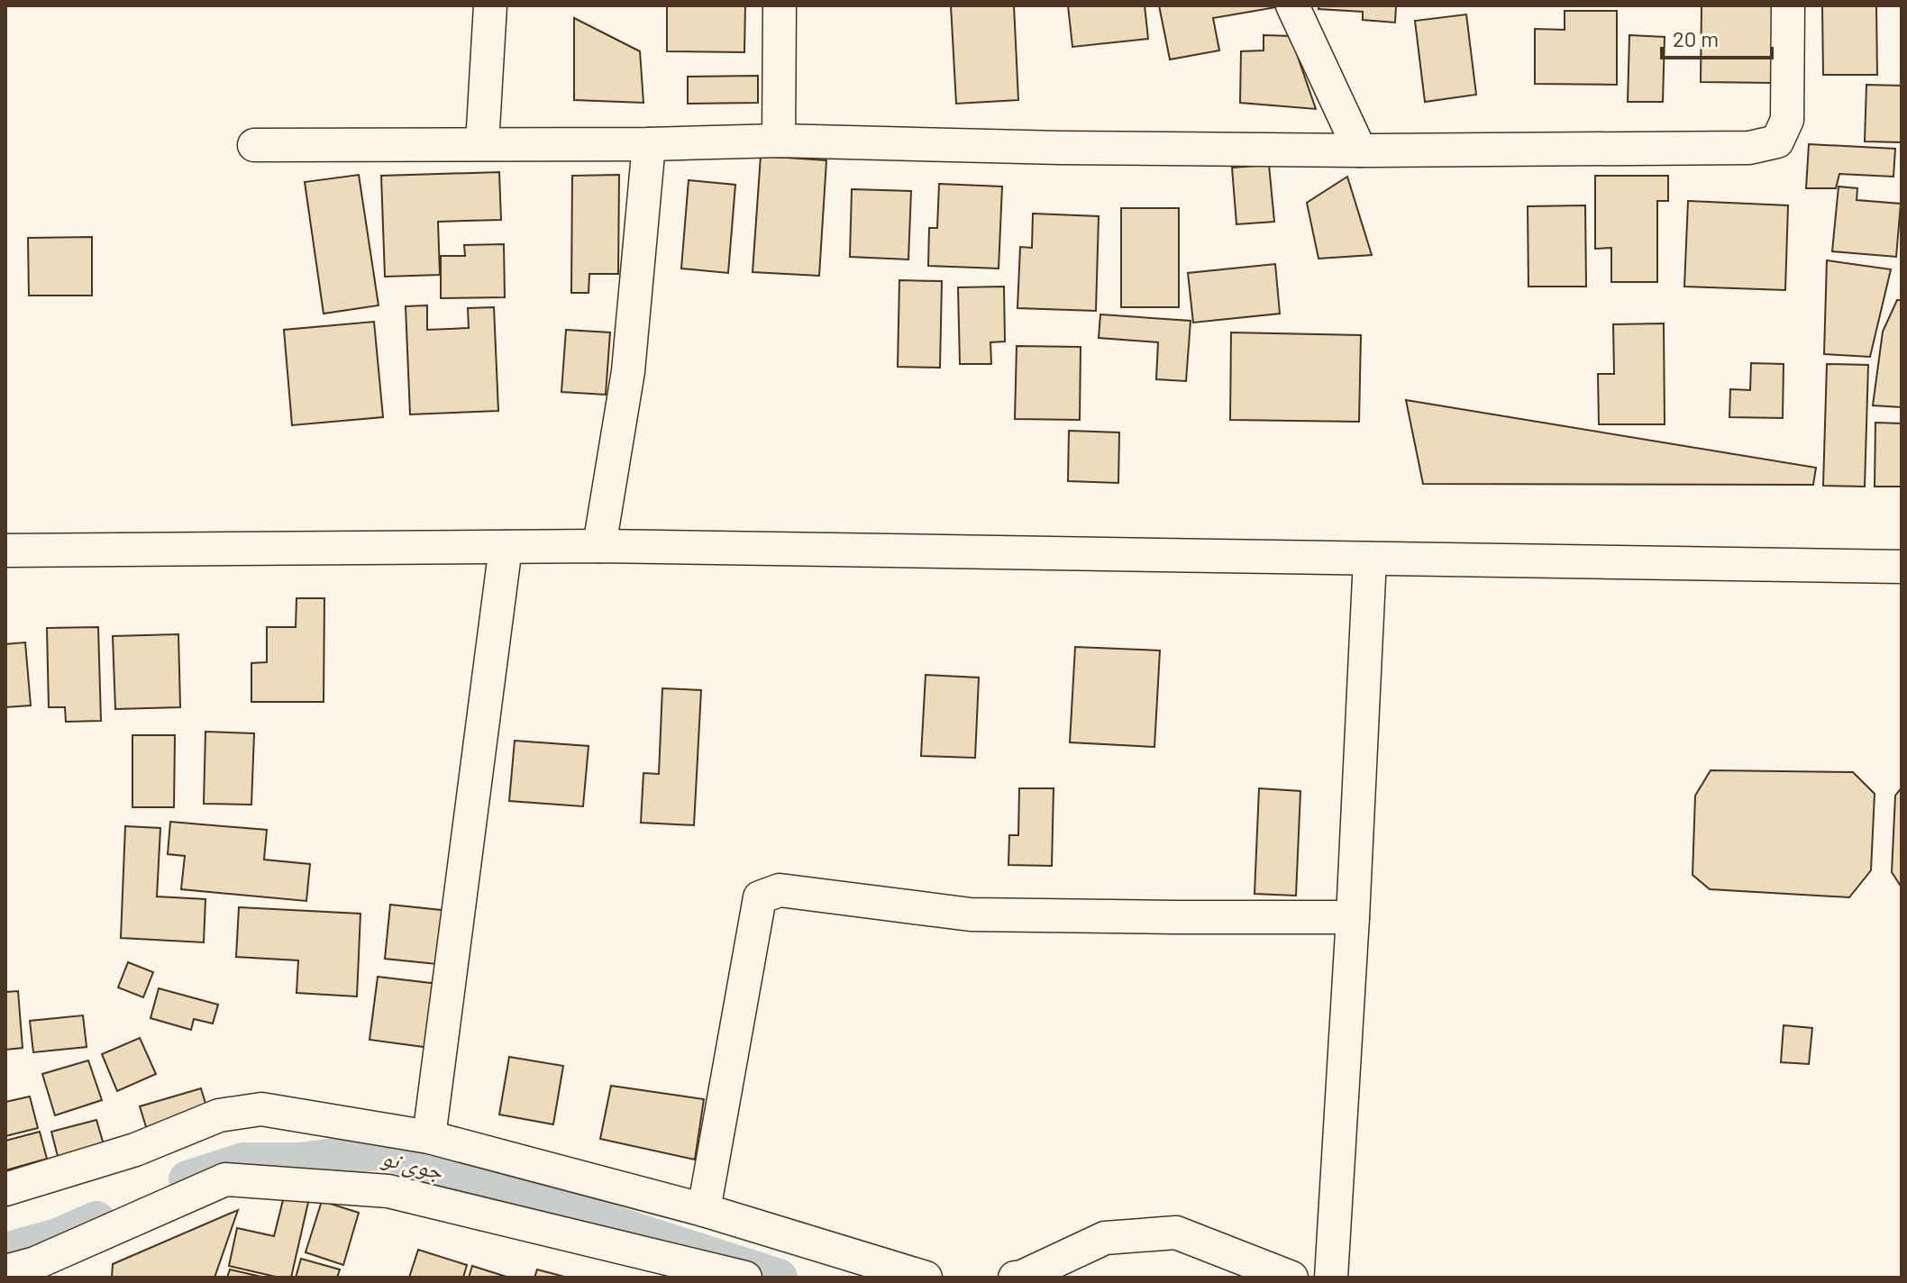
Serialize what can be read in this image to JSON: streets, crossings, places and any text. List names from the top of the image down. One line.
{"water":["جوی نو"],"scale_bar":"20 m"}
